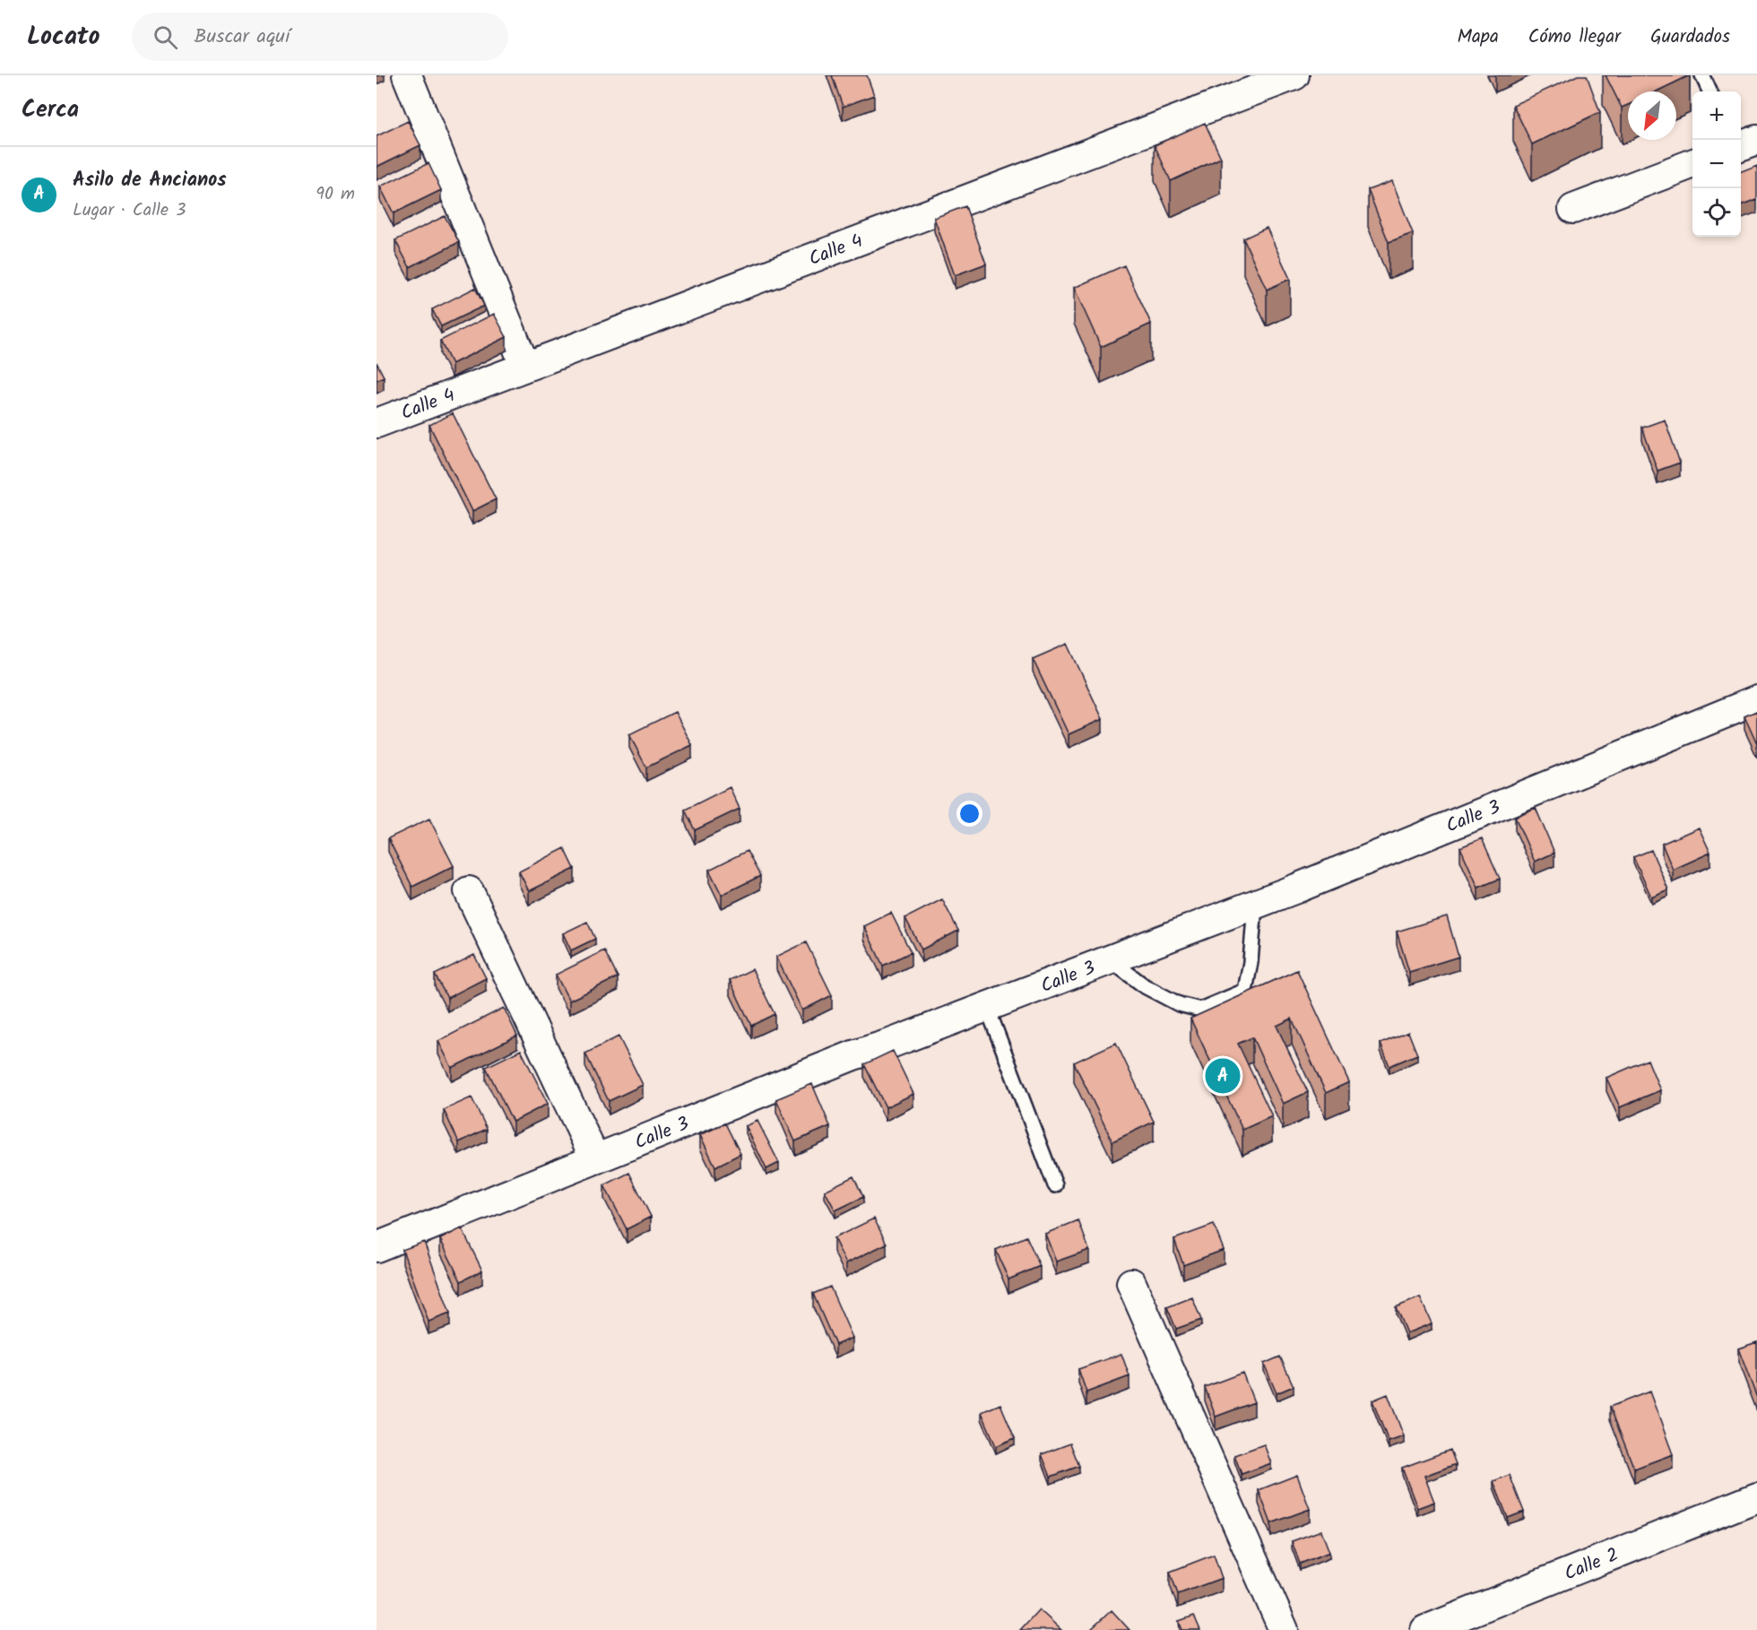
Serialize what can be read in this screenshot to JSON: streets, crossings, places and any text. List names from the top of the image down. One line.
{"streets":{"street":["Calle 4","Calle 3","Calle 2"]},"north":"bottom left","page":{"header":"Locato","search":"Buscar aquí","nav":["Mapa","Cómo llegar","Guardados"],"heading":"Cerca","map_buttons":["+","−"],"list":[{"mark":"A","name":"Asilo de Ancianos","note":"Lugar · Calle 3","value":"90 m"}],"pins":"A"}}
